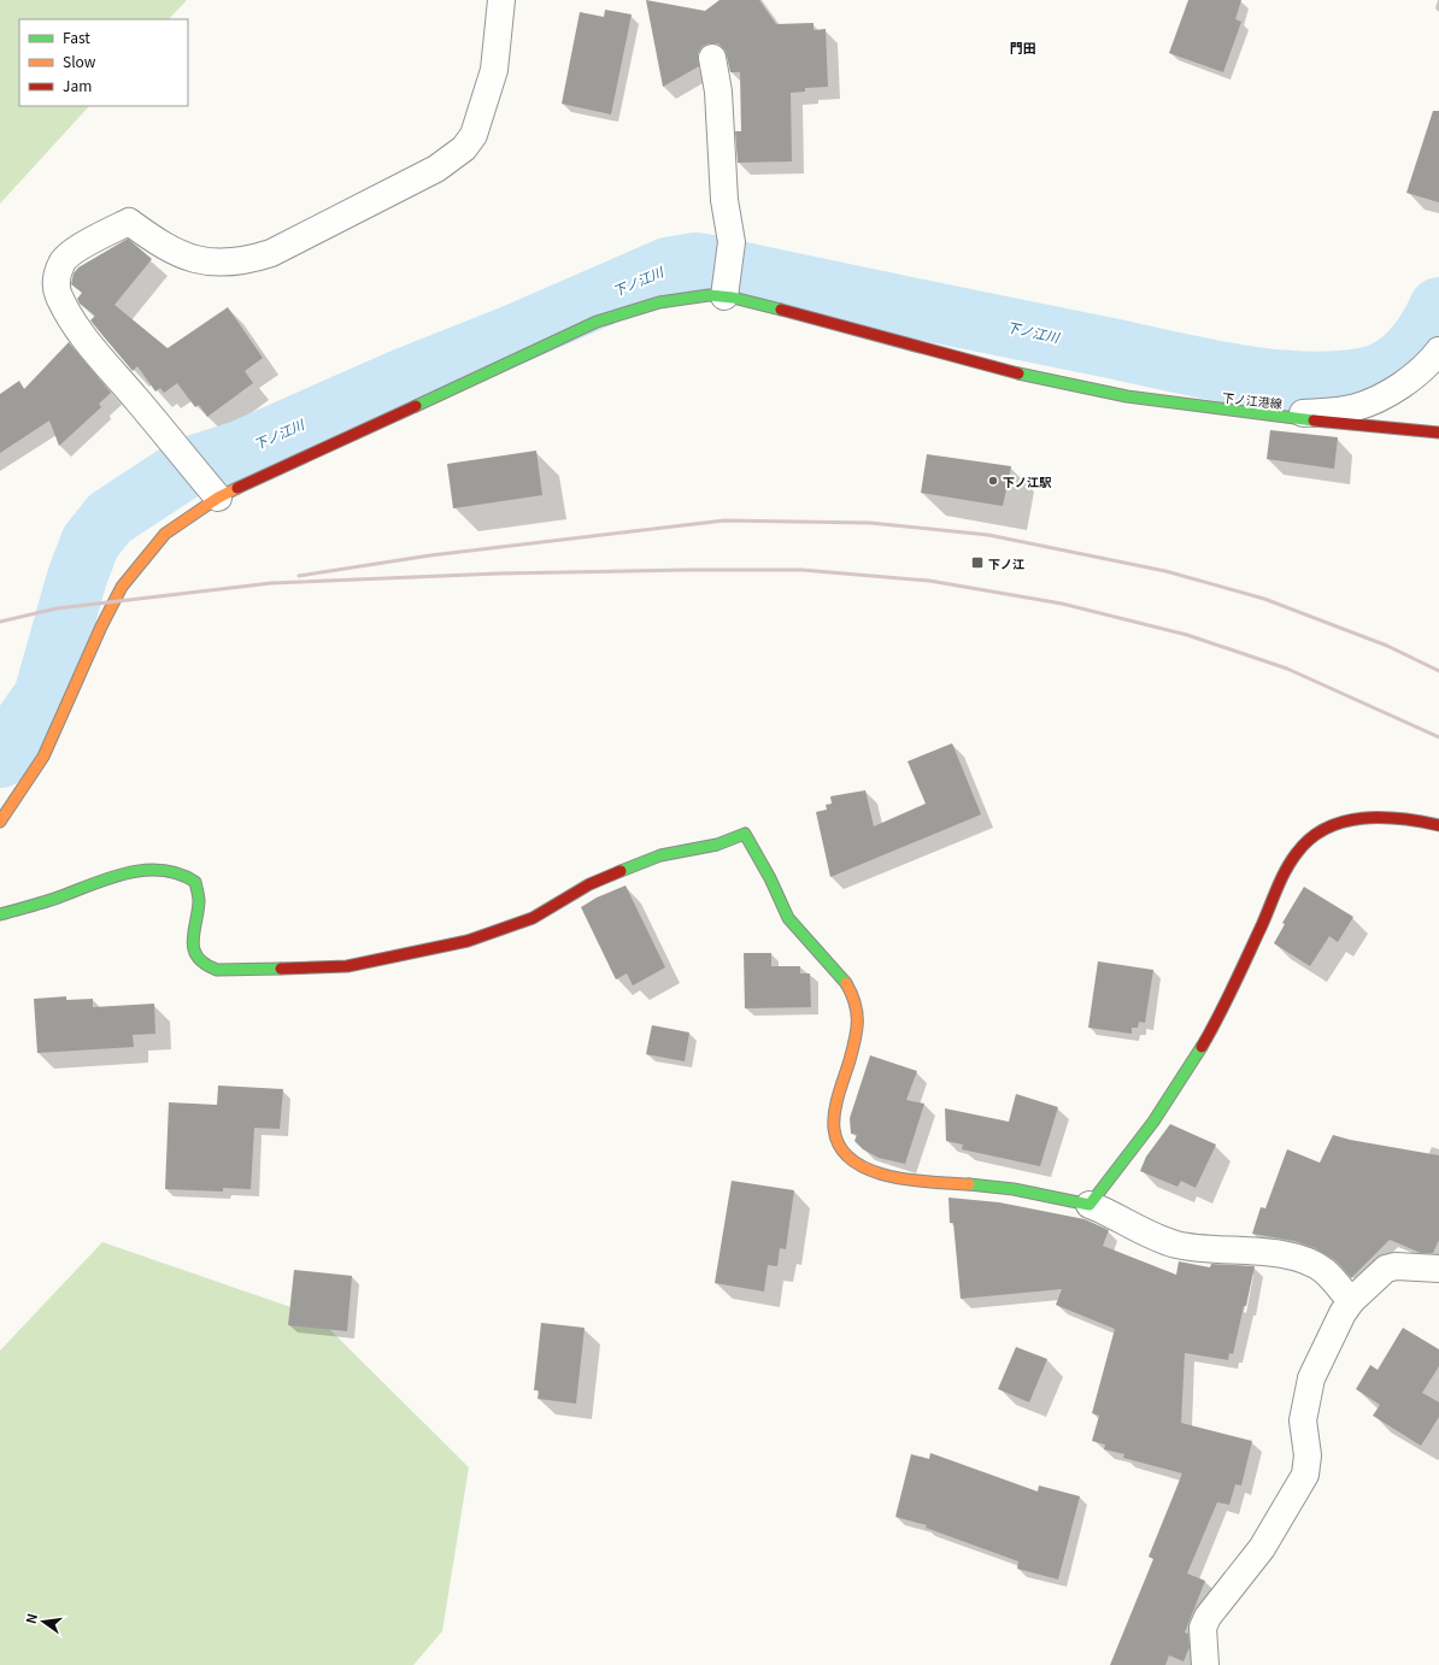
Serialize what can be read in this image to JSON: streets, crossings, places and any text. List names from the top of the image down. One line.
{"streets":{"street":["下ノ江港線"]},"districts":["門田"],"water":["下ノ江川"],"places":{"other":["下ノ江駅"],"transit":["下ノ江"]},"legend":["Fast","Slow","Jam"],"north":"left"}
